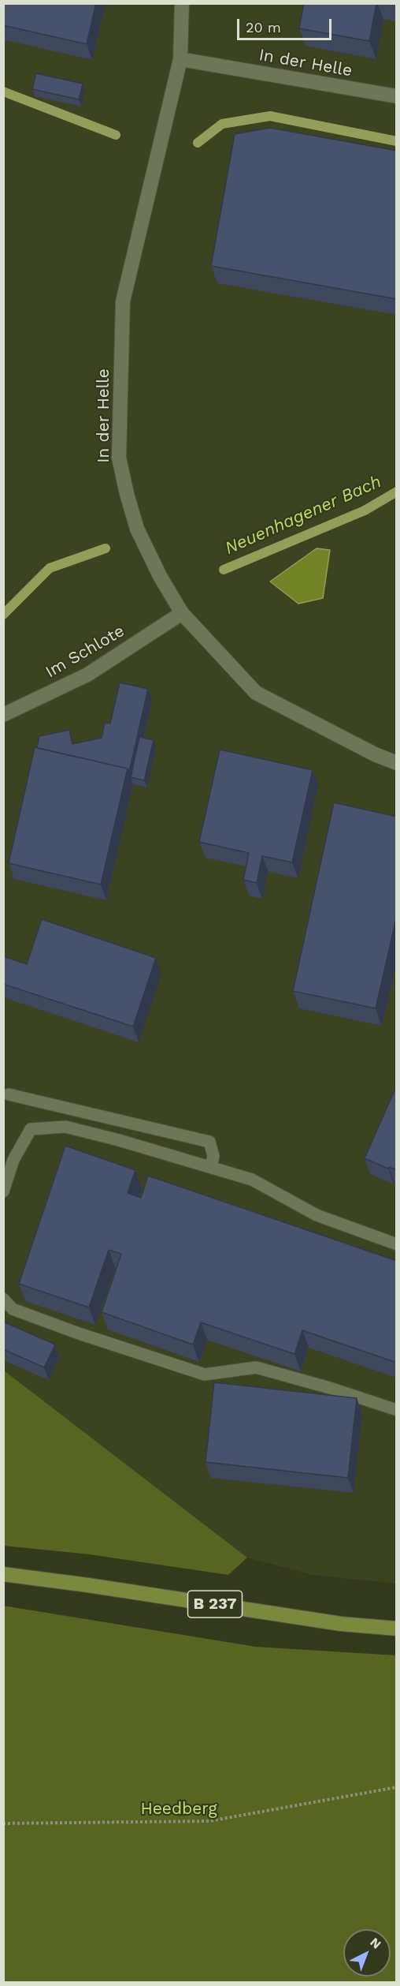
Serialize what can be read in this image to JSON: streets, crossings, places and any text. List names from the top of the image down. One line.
{"streets":{"main road":["B 237"],"street":["In der Helle","Im Schlote"]},"crossings":[["In der Helle","Im Schlote"]],"water":["Neuenhagener Bach"],"parks":["Heedberg"],"scale_bar":"20 m","north":"top right"}
